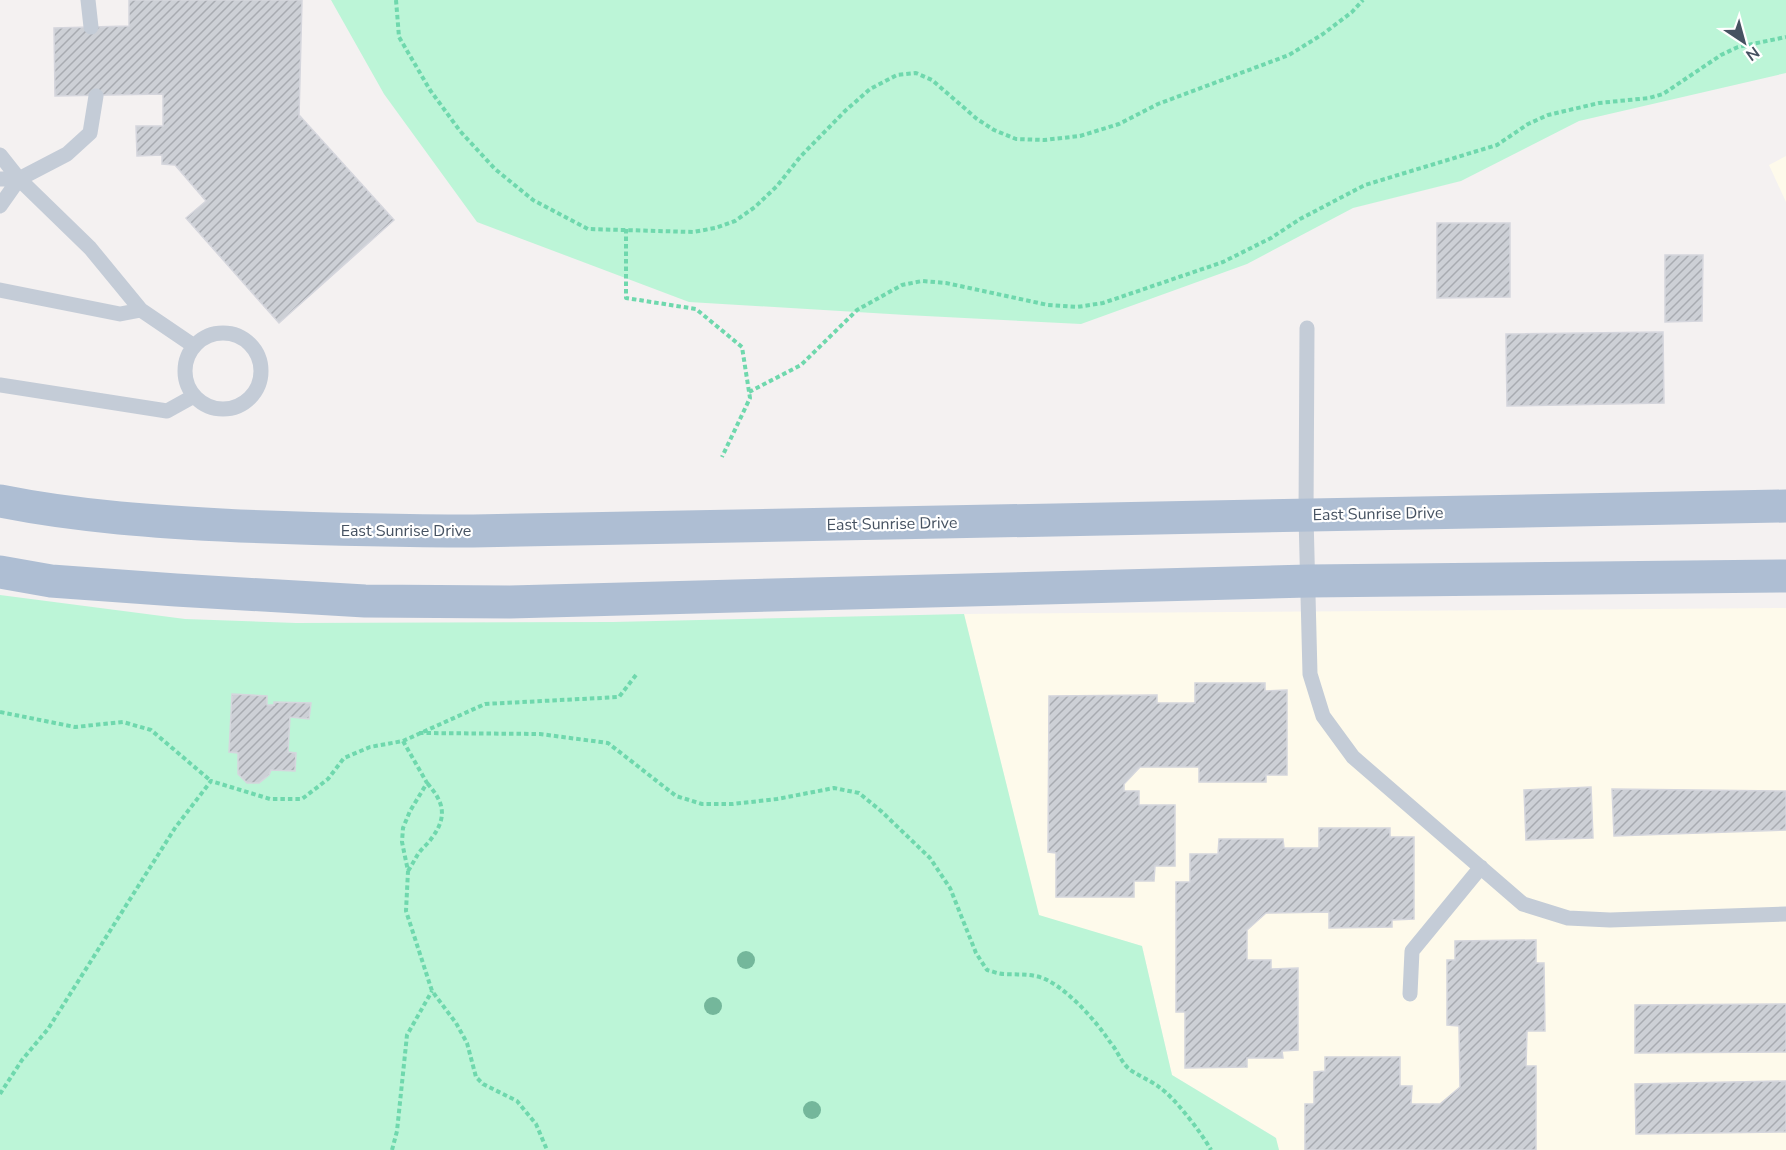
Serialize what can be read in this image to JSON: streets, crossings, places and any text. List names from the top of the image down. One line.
{"streets":{"main road":["East Sunrise Drive"]},"north":"bottom right"}
